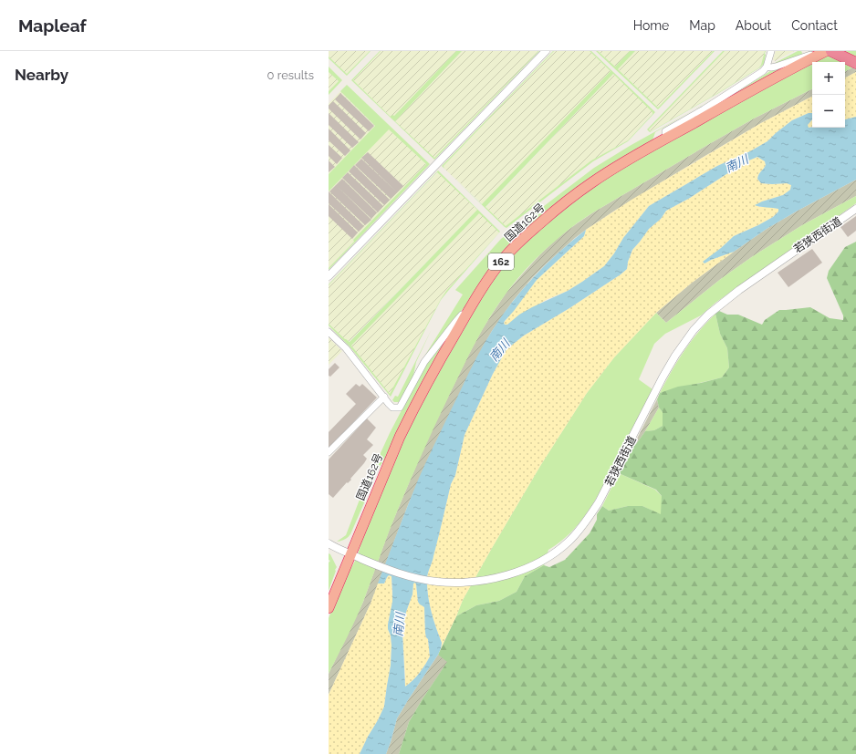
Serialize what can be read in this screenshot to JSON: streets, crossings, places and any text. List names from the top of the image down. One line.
{"streets":{"highway":["国道162号","162"],"street":["若狭西街道"]},"crossings":[["国道162号","若狭西街道"]],"water":["南川"],"page":{"header":"Mapleaf","nav":["Home","Map","About","Contact"],"heading":["Nearby","0 results"],"map_buttons":["+","−"]}}
